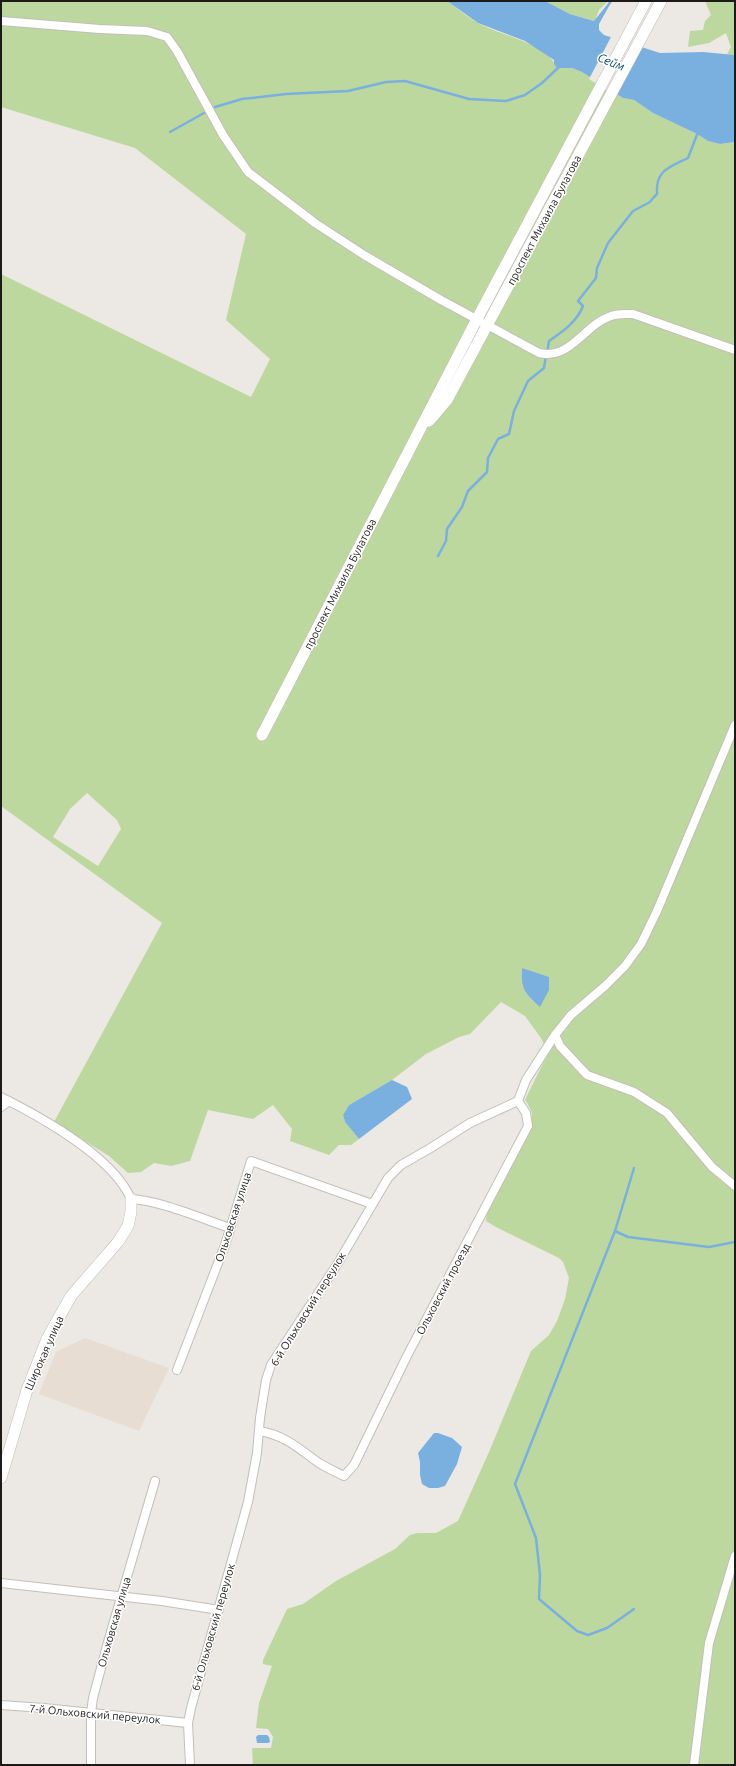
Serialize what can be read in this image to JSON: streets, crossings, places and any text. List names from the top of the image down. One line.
{"streets":{"street":["проспект Михаила Булатова","Ольховская улица","Ольховский проезд","6-й Ольховский переулок","Широкая улица","7-й Ольховский переулок"]},"crossings":[["Ольховская улица","6-й Ольховский переулок"],["Ольховская улица","7-й Ольховский переулок"],["Ольховский проезд","6-й Ольховский переулок"],["6-й Ольховский переулок","7-й Ольховский переулок"]],"water":["Сейм"]}
